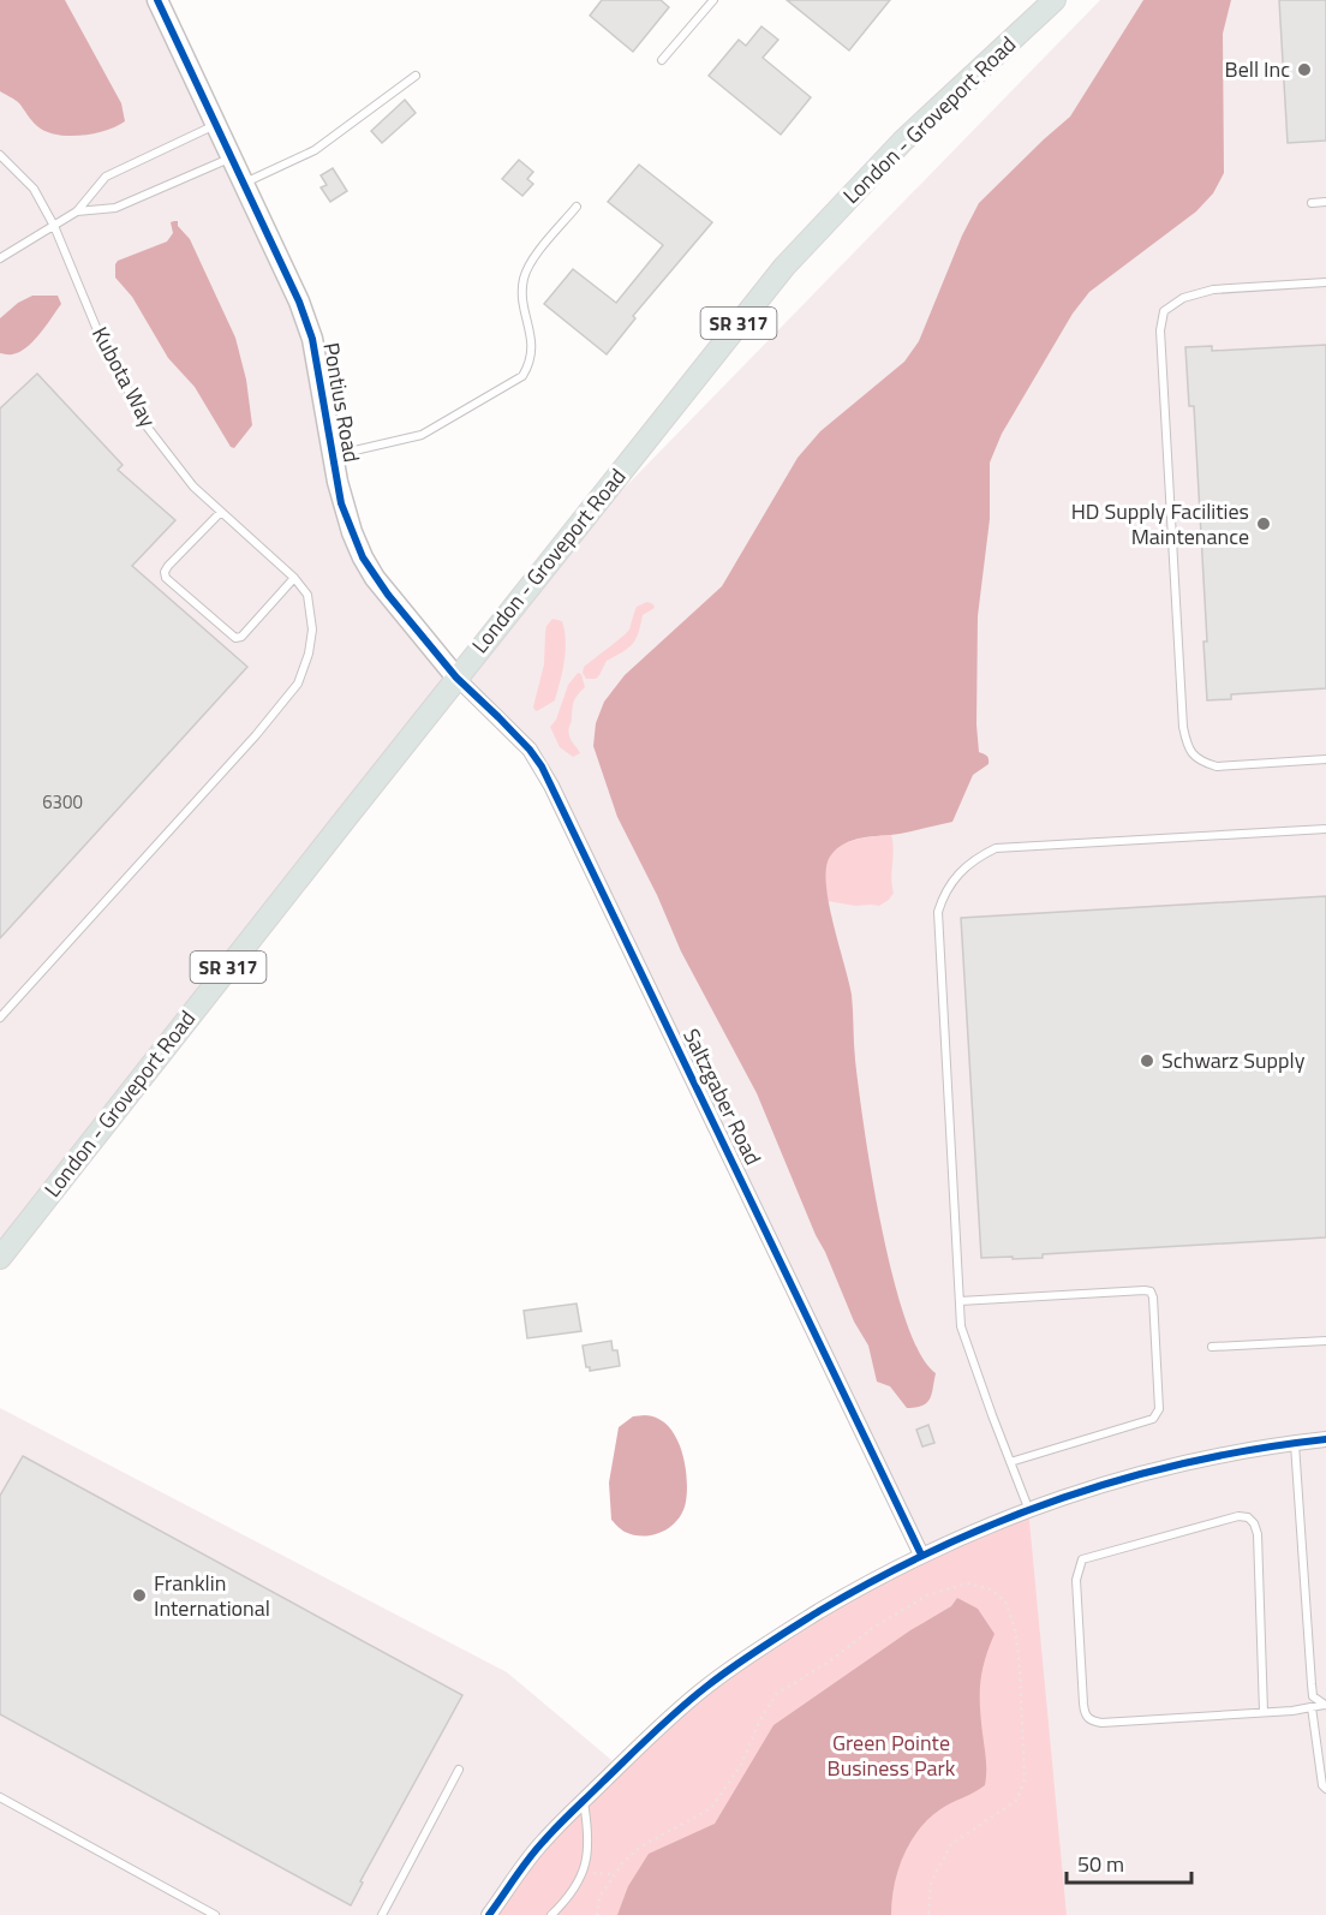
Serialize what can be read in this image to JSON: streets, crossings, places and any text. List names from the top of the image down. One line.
{"streets":{"main road":["London - Groveport Road","SR 317"],"street":["Pontius Road","Saltzgaber Road"],"lane":["Kubota Way"]},"crossings":[["London - Groveport Road","Pontius Road"],["London - Groveport Road","Saltzgaber Road"],["Pontius Road","Saltzgaber Road"]],"parks":["Green Pointe Business Park"],"places":["Bell Inc","HD Supply Facilities Maintenance","Schwarz Supply","Franklin International"],"house_numbers":["6300"],"scale_bar":"50 m"}
